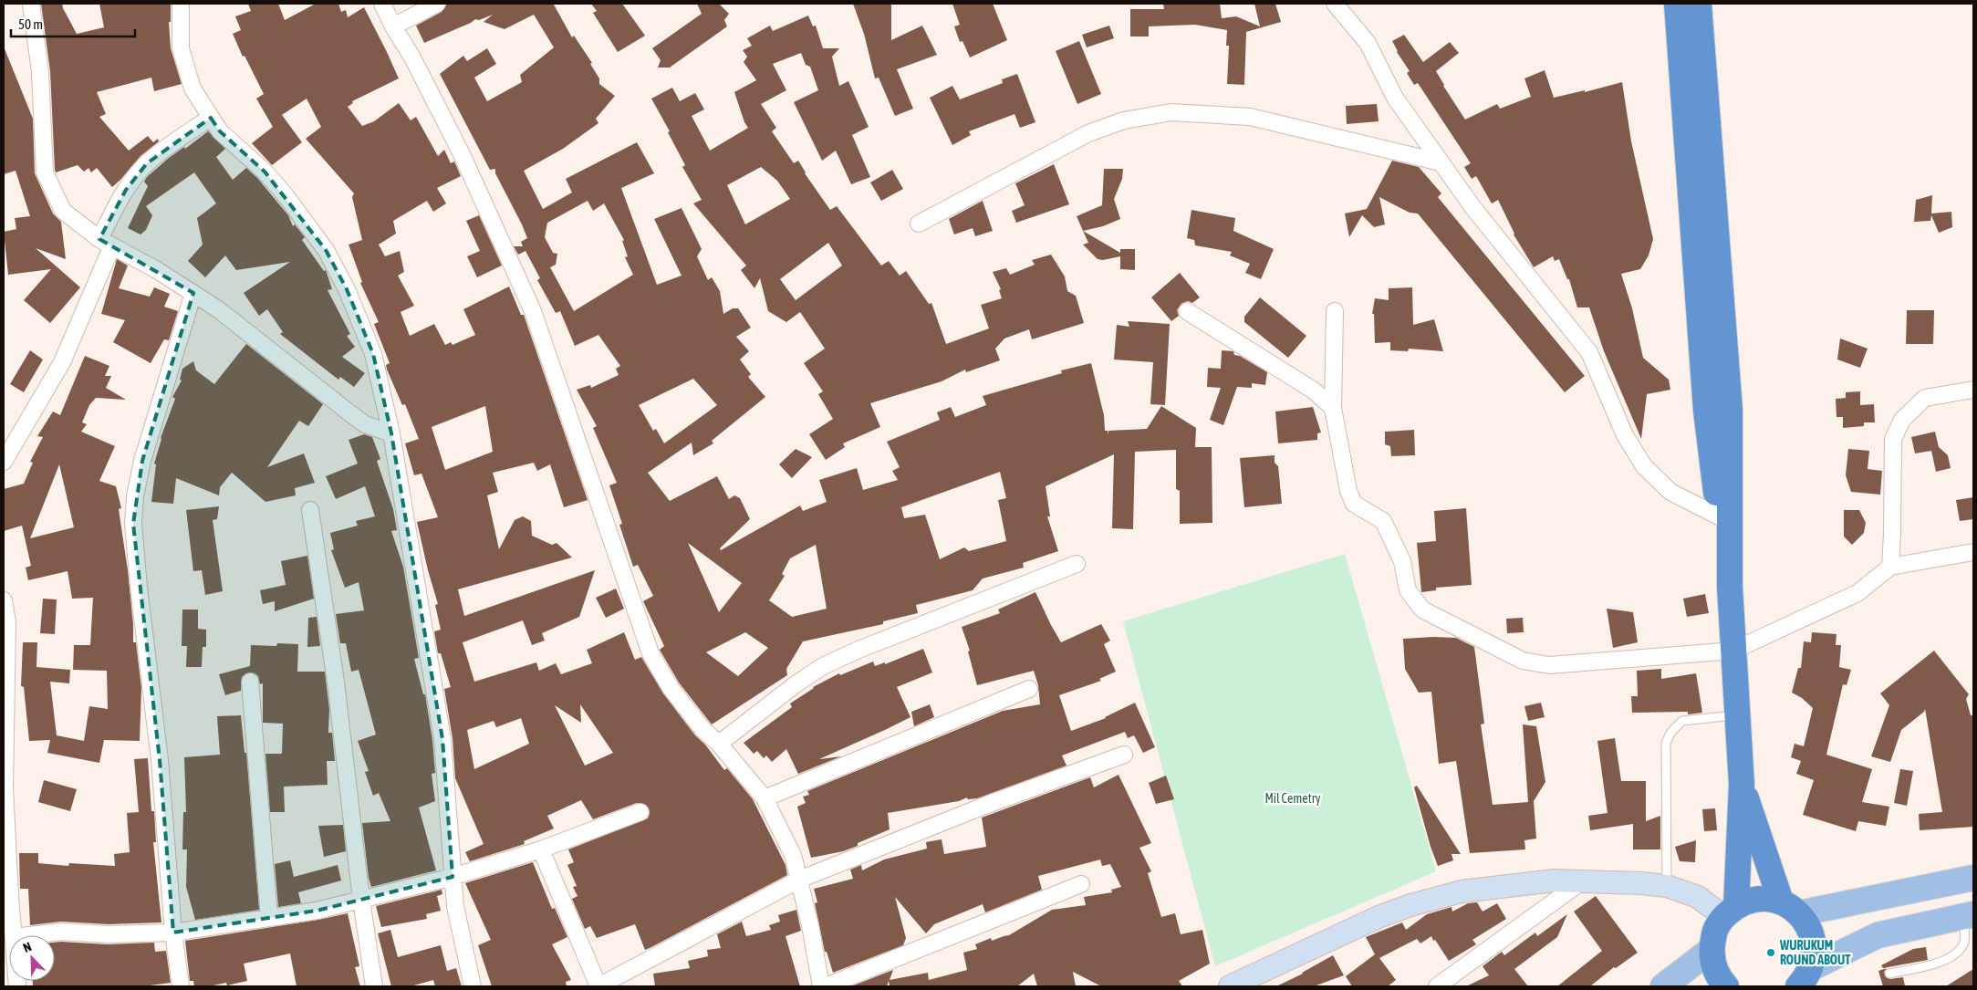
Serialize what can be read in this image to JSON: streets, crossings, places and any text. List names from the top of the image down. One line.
{"parks":["Mil Cemetry"],"places":["WURUKUM ROUND ABOUT"],"scale_bar":"50 m","north":"top left"}
